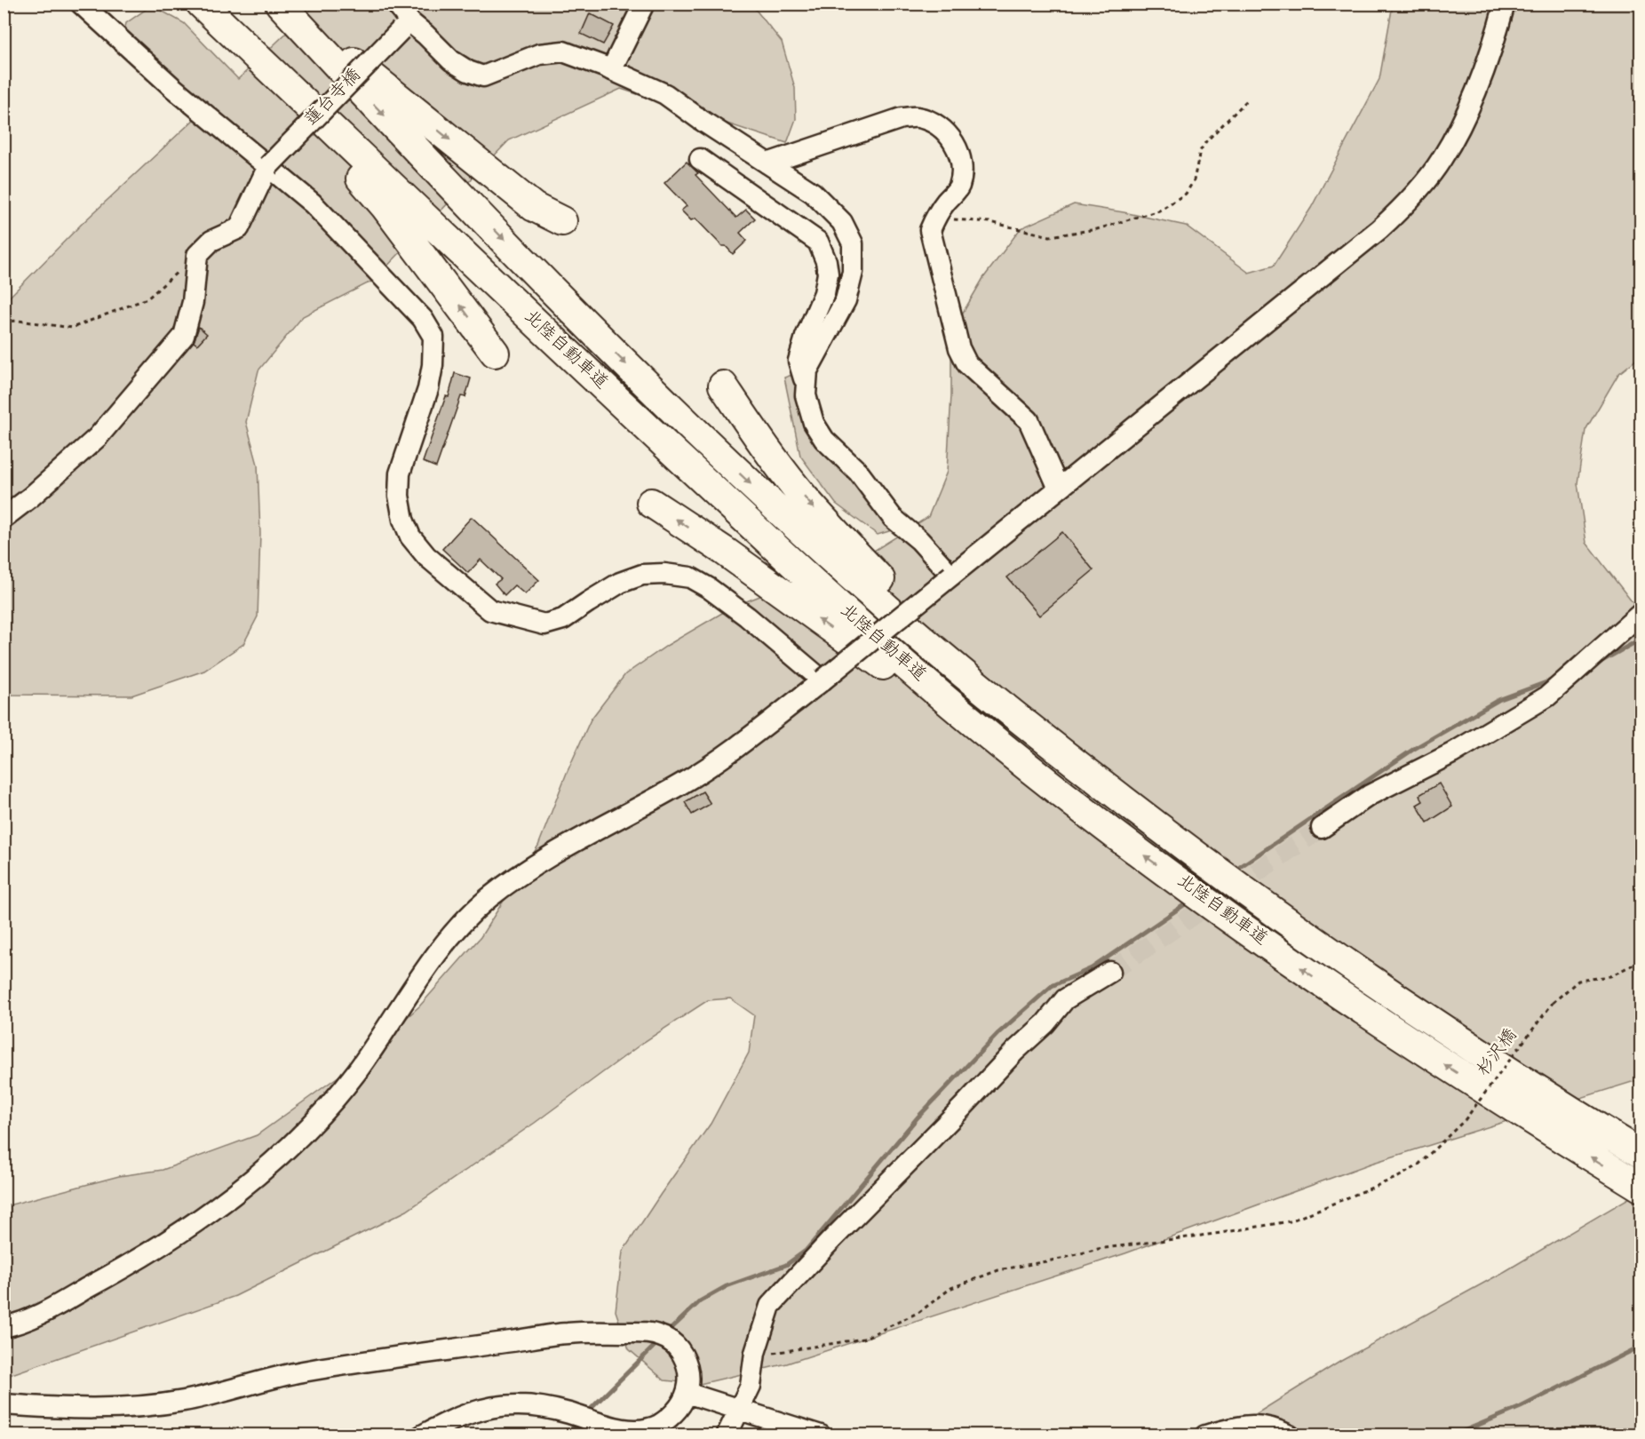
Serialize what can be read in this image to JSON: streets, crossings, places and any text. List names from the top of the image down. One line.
{"streets":{"highway":["北陸自動車道"],"street":["蓮台寺橋"],"path":["杉沢橋"]}}
